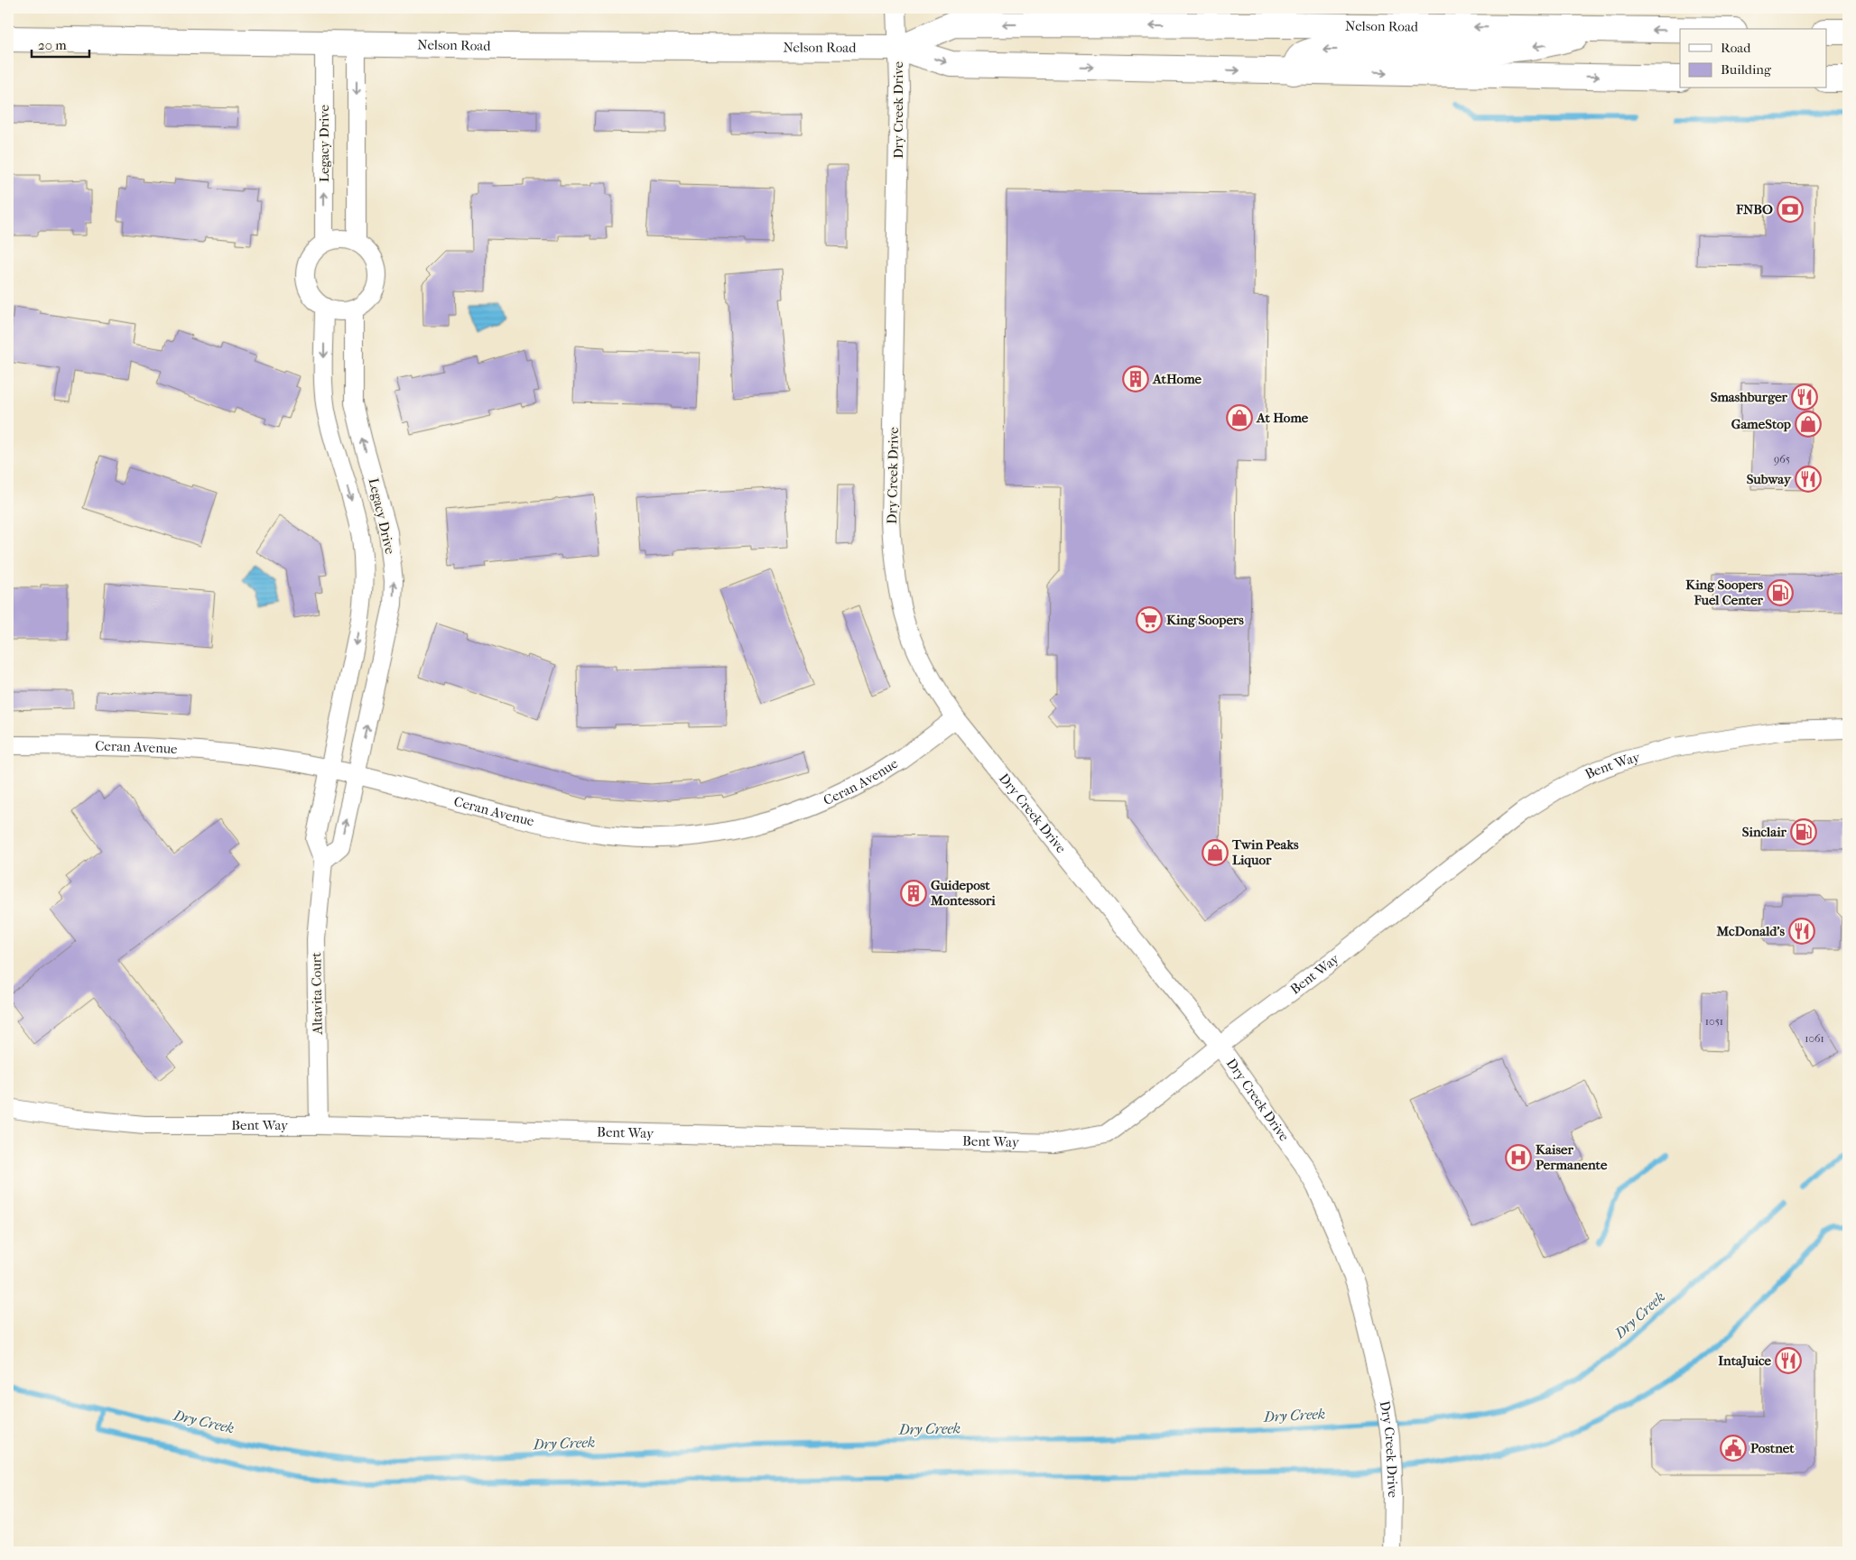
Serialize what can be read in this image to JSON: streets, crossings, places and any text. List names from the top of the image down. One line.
{"streets":{"main road":["Nelson Road"],"street":["Dry Creek Drive","Legacy Drive","Ceran Avenue","Bent Way","Altavita Court"]},"crossings":[["Nelson Road","Dry Creek Drive"],["Nelson Road","Legacy Drive"],["Dry Creek Drive","Ceran Avenue"],["Dry Creek Drive","Bent Way"],["Legacy Drive","Ceran Avenue"],["Legacy Drive","Altavita Court"],["Ceran Avenue","Altavita Court"],["Bent Way","Altavita Court"]],"water":["Dry Creek"],"places":{"bank":["FNBO"],"building":["AtHome","Guidepost Montessori"],"restaurant":["Smashburger","Subway","McDonald's","IntaJuice"],"shop":["At Home","GameStop","Twin Peaks Liquor"],"fuel station":["King Soopers Fuel Center","Sinclair"],"supermarket":["King Soopers"],"hospital":["Kaiser Permanente"],"public building":["Postnet"]},"house_numbers":["965","1051","1061"],"legend":["Road","Building"],"scale_bar":"20 m"}
